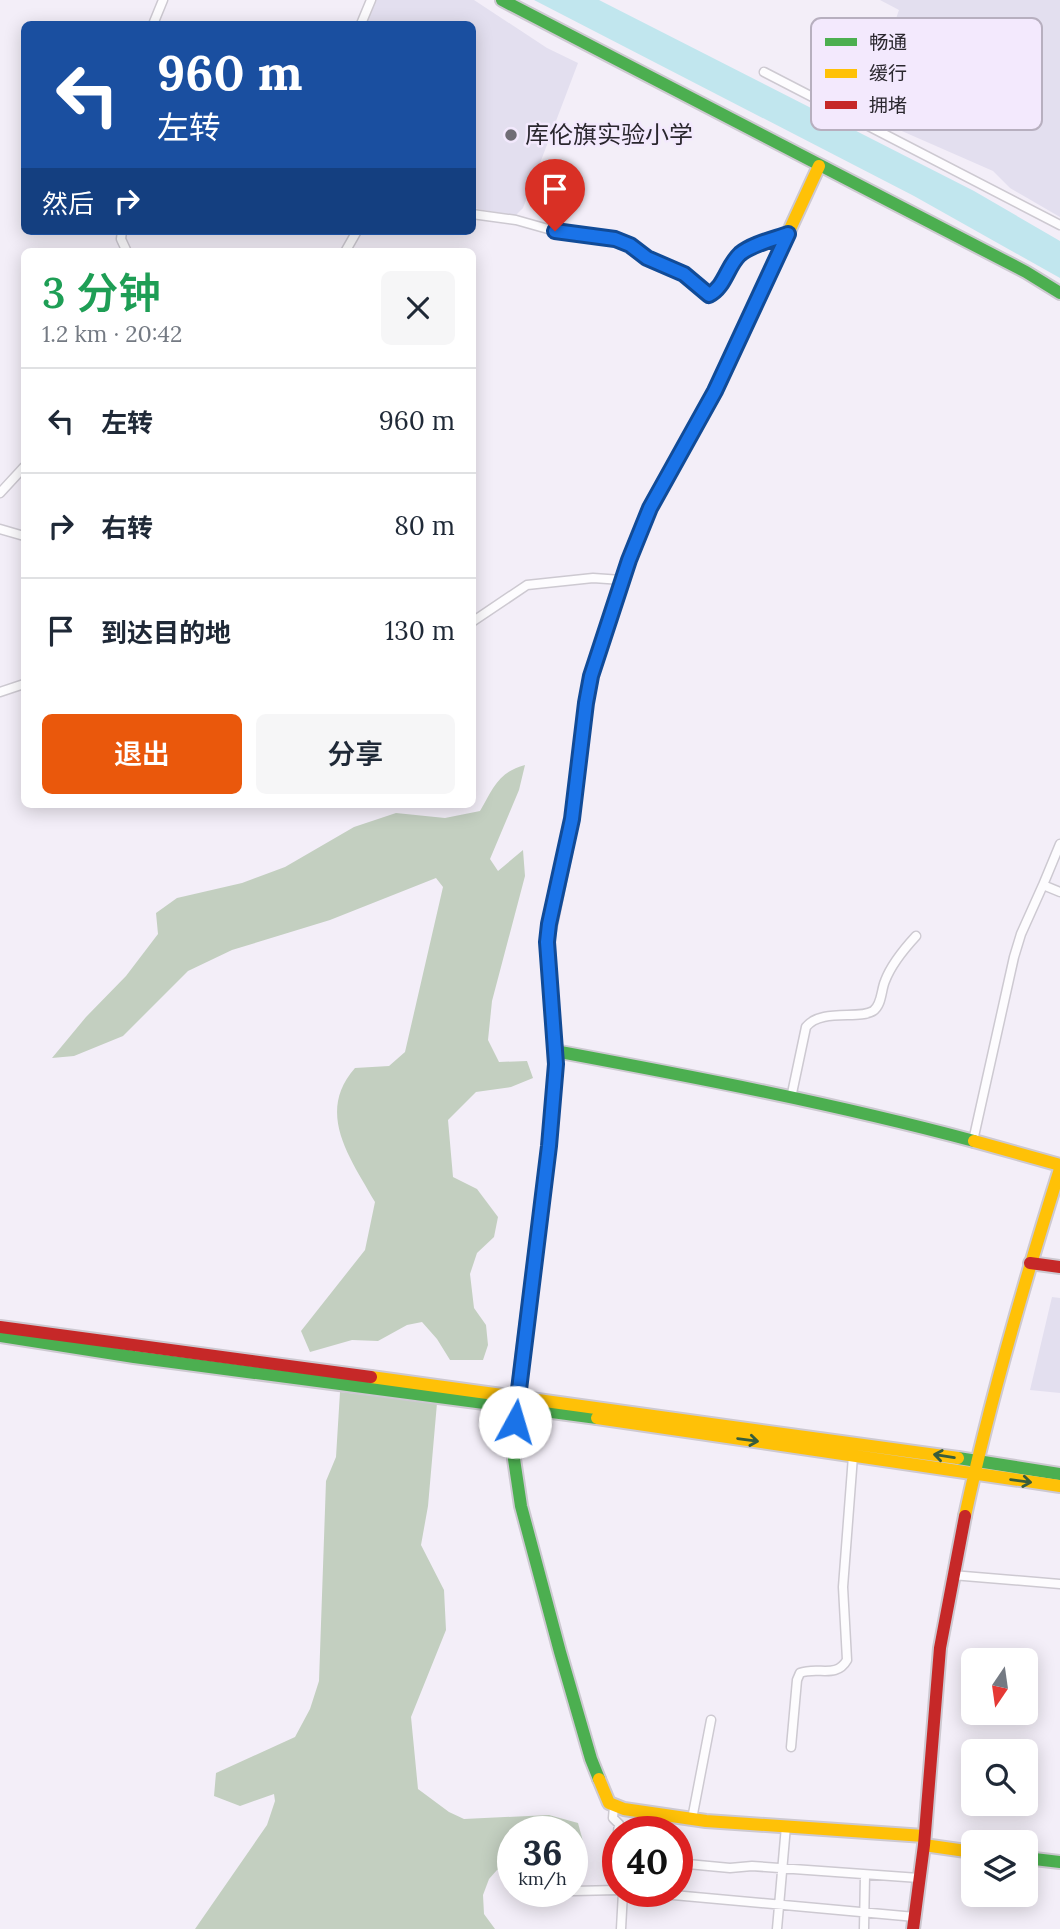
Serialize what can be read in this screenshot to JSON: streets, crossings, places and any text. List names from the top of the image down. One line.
{"places":["库伦旗实验小学"],"legend":["畅通","缓行","拥堵"],"north":"bottom","page":{"turn":["960 m","左转"],"then":"然后","heading":["3 分钟","1.2 km · 20:42"],"list":[{"name":"左转","value":"960 m"},{"name":"右转","value":"80 m"},{"name":"到达目的地","value":"130 m"}],"buttons":["退出","分享"],"speed":"36 km/h","limit":"40"}}
